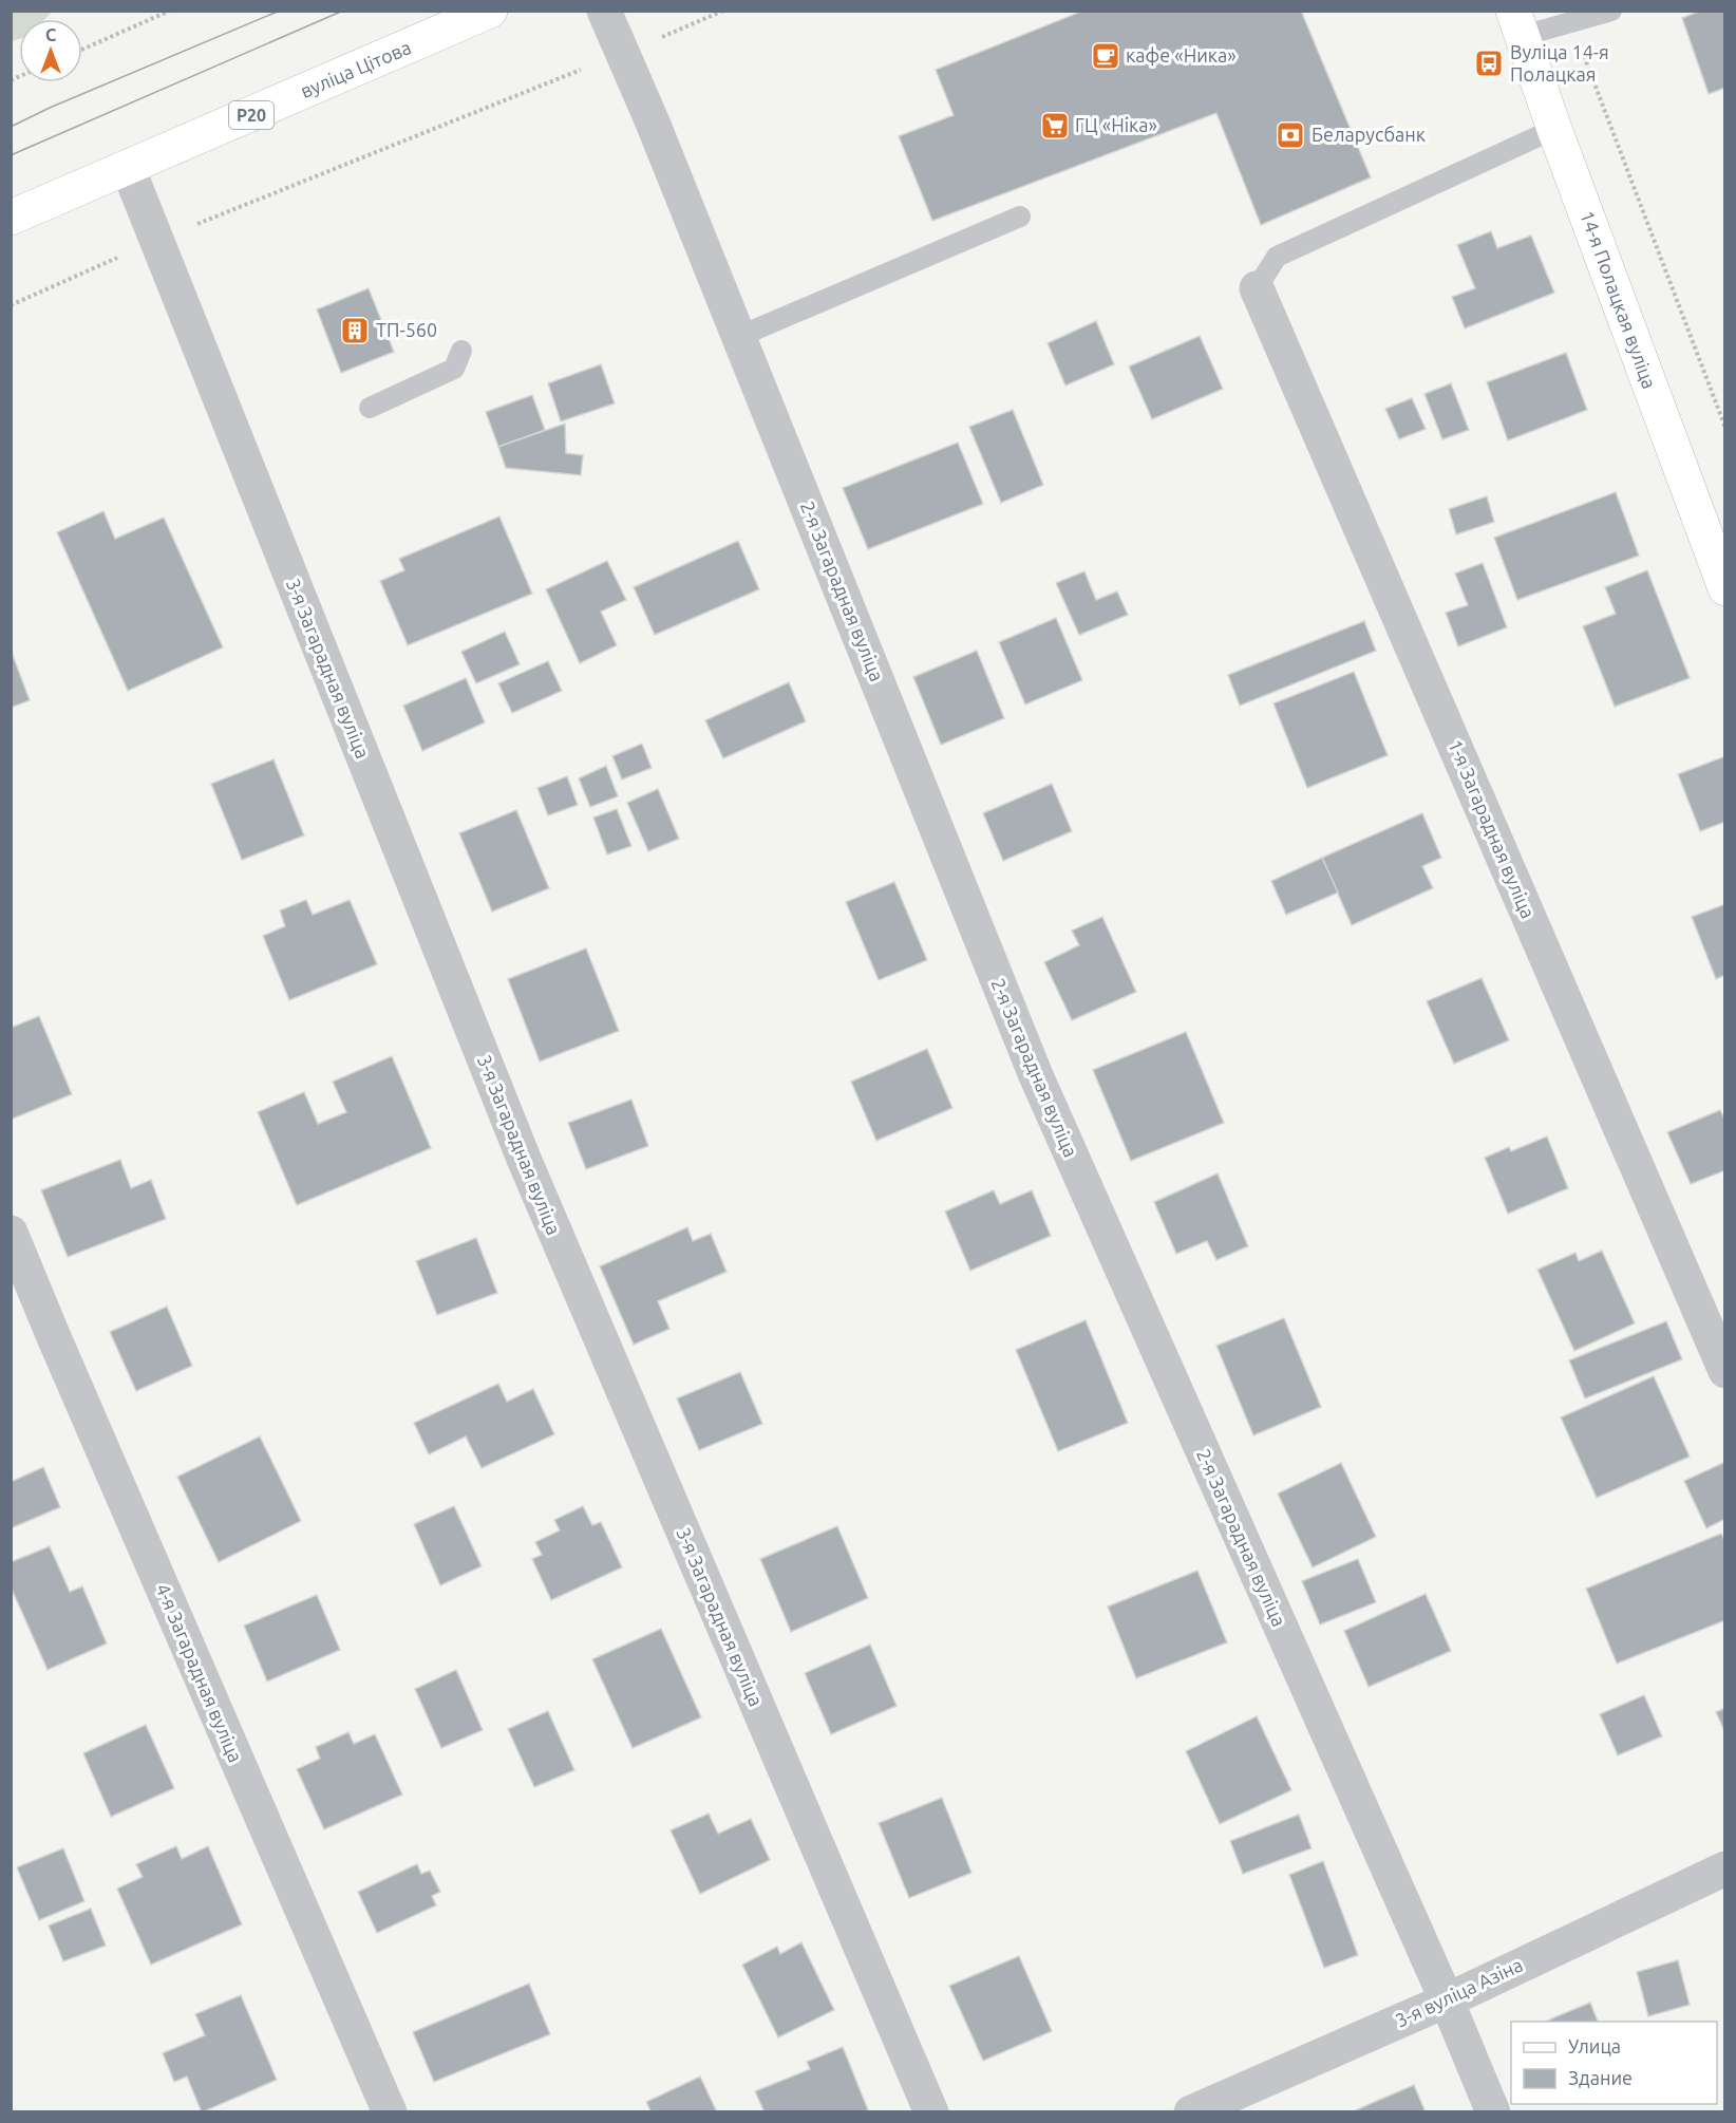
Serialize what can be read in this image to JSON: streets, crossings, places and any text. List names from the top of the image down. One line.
{"streets":{"main road":["вуліца Цітова","Р20","14-я Полацкая вуліца"],"street":["2-я Загарадная вуліца","3-я Загарадная вуліца","1-я Загарадная вуліца","4-я Загарадная вуліца","3-я вуліца Азіна"]},"crossings":[["вуліца Цітова","3-я Загарадная вуліца"],["2-я Загарадная вуліца","3-я вуліца Азіна"]],"places":{"cafe":["кафе «Ника»"],"bus stop":["Вуліца 14-я Полацкая"],"supermarket":["ГЦ «Ніка»"],"bank":["Беларусбанк"],"building":["ТП-560"]},"legend":["Улица","Здание"],"north":"top"}
